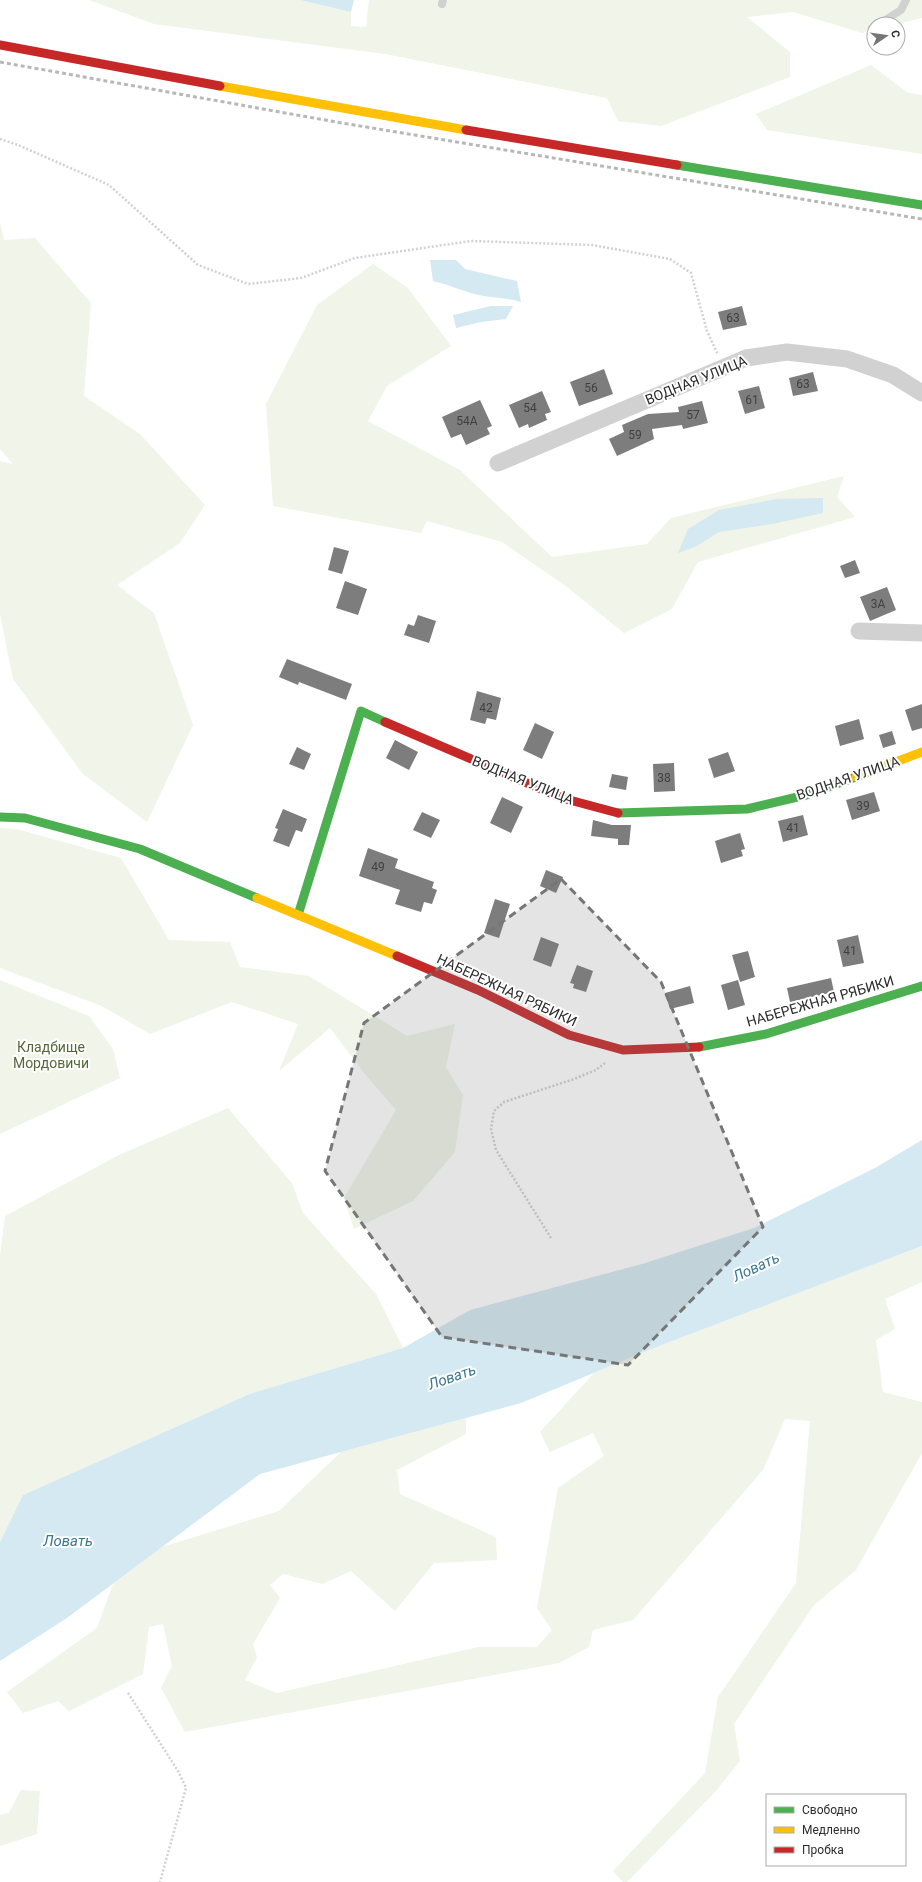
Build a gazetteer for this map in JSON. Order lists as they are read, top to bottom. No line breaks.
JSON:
{"streets":{"street":["ВОДНАЯ УЛИЦА","НАБЕРЕЖНАЯ РЯБИКИ"]},"crossings":[["ВОДНАЯ УЛИЦА","НАБЕРЕЖНАЯ РЯБИКИ"]],"water":["Ловать"],"parks":["Кладбище Мордовичи"],"house_numbers":["63","63","56","61","54","57","54А","59","3А","42","38","39","41","49","41"],"legend":["Свободно","Медленно","Пробка"],"north":"right"}
